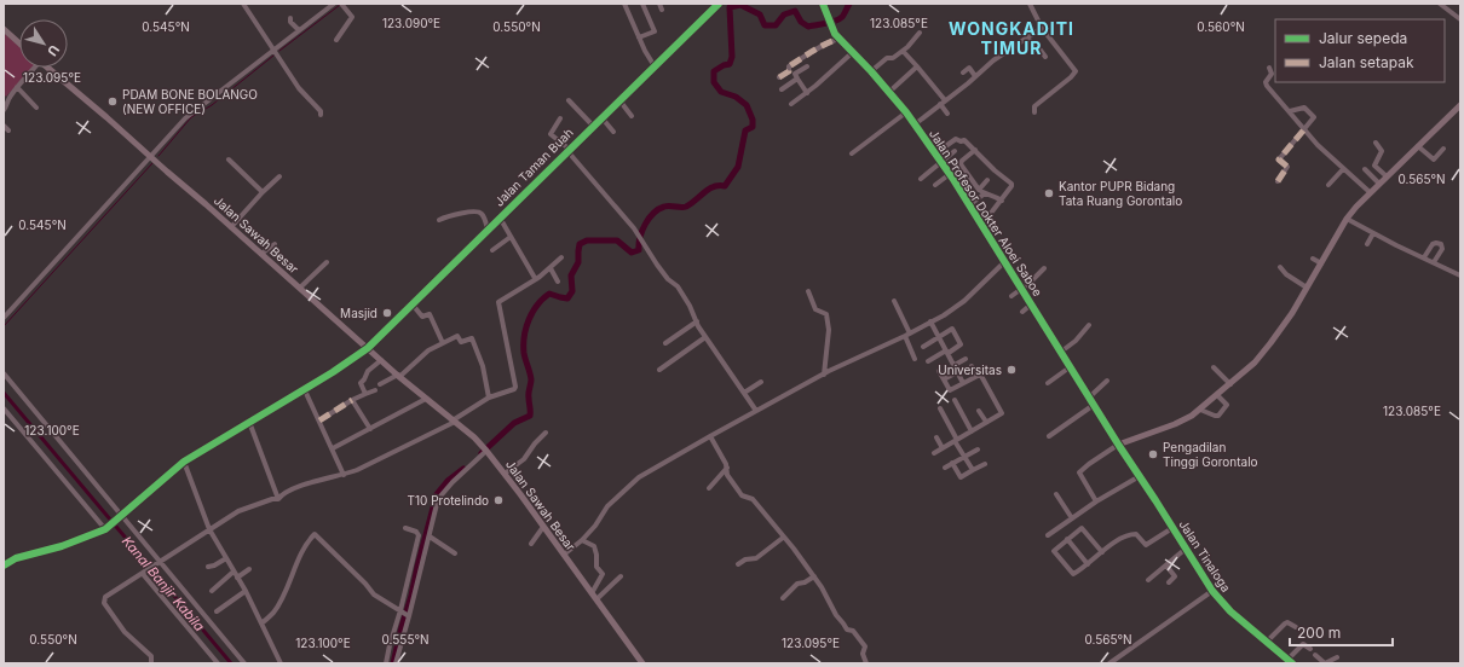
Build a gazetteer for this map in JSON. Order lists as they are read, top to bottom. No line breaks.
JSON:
{"streets":{"main road":["Jalan Sawah Besar"],"street":["Jalan Taman Buah","Jalan Profesor Dokter Aloei Saboe","Jalan Tinaloga"]},"crossings":[["Jalan Taman Buah","Jalan Sawah Besar"],["Jalan Profesor Dokter Aloei Saboe","Jalan Tinaloga"]],"districts":["WONGKADITI TIMUR"],"water":["Kanal Banjir Kabila"],"places":["PDAM BONE BOLANGO (NEW OFFICE)","Kantor PUPR Bidang Tata Ruang Gorontalo","Masjid","Universitas","Pengadilan Tinggi Gorontalo","T10 Protelindo"],"legend":["Jalur sepeda","Jalan setapak"],"scale_bar":"200 m","north":"bottom right","coordinates":["123.090°E","123.085°E","0.550°N","0.560°N","0.545°N","123.095°E","0.565°N","123.100°E","0.555°N"]}
